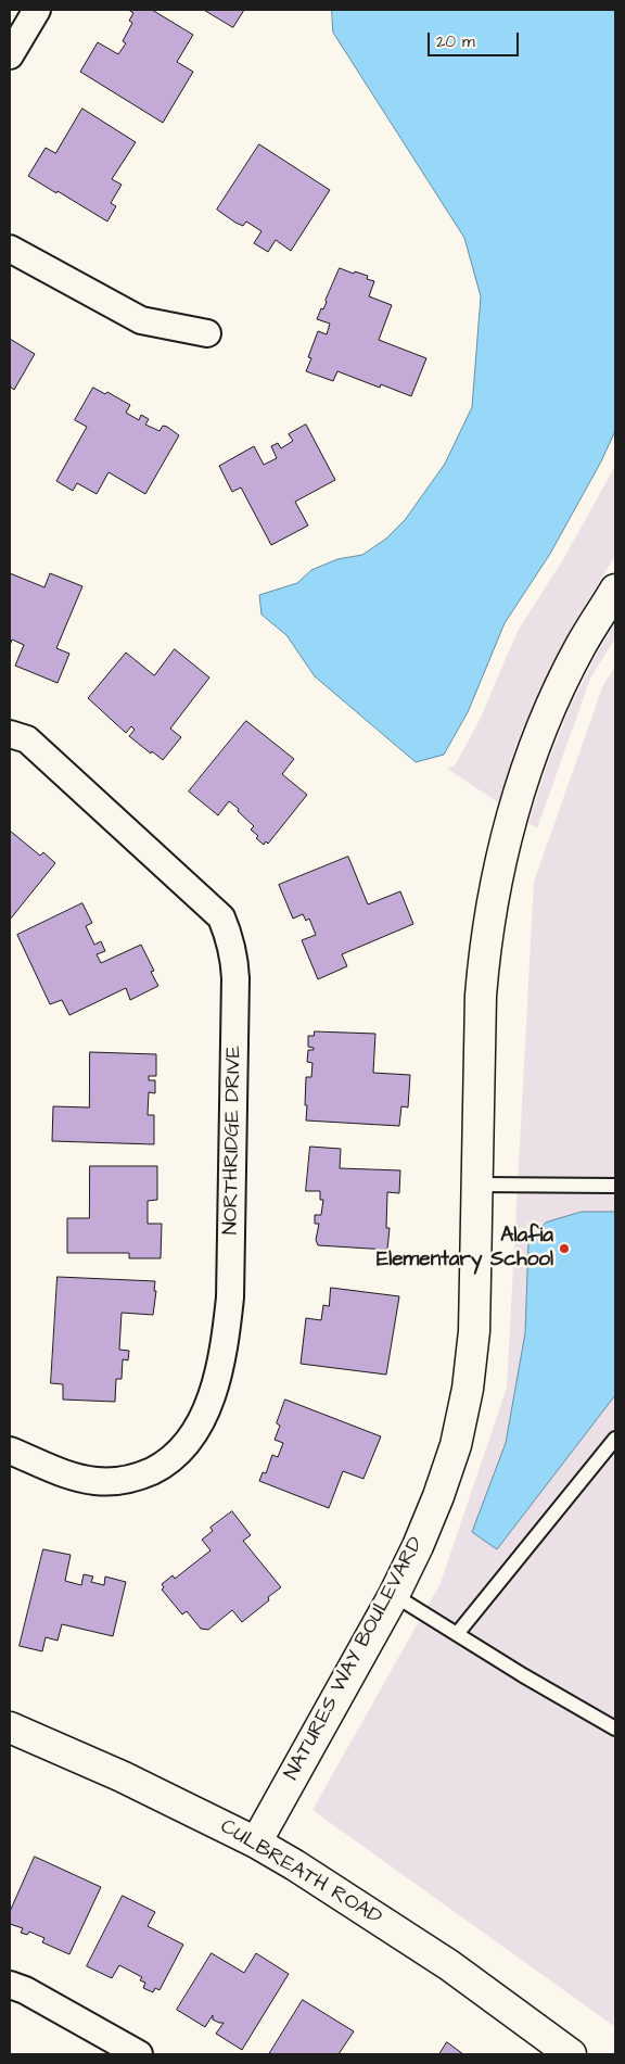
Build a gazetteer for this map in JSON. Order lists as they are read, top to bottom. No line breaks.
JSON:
{"streets":{"street":["NORTHRIDGE DRIVE","NATURES WAY BOULEVARD","CULBREATH ROAD"]},"crossings":[["NATURES WAY BOULEVARD","CULBREATH ROAD"]],"places":["Alafia Elementary School"],"scale_bar":"20 m"}
